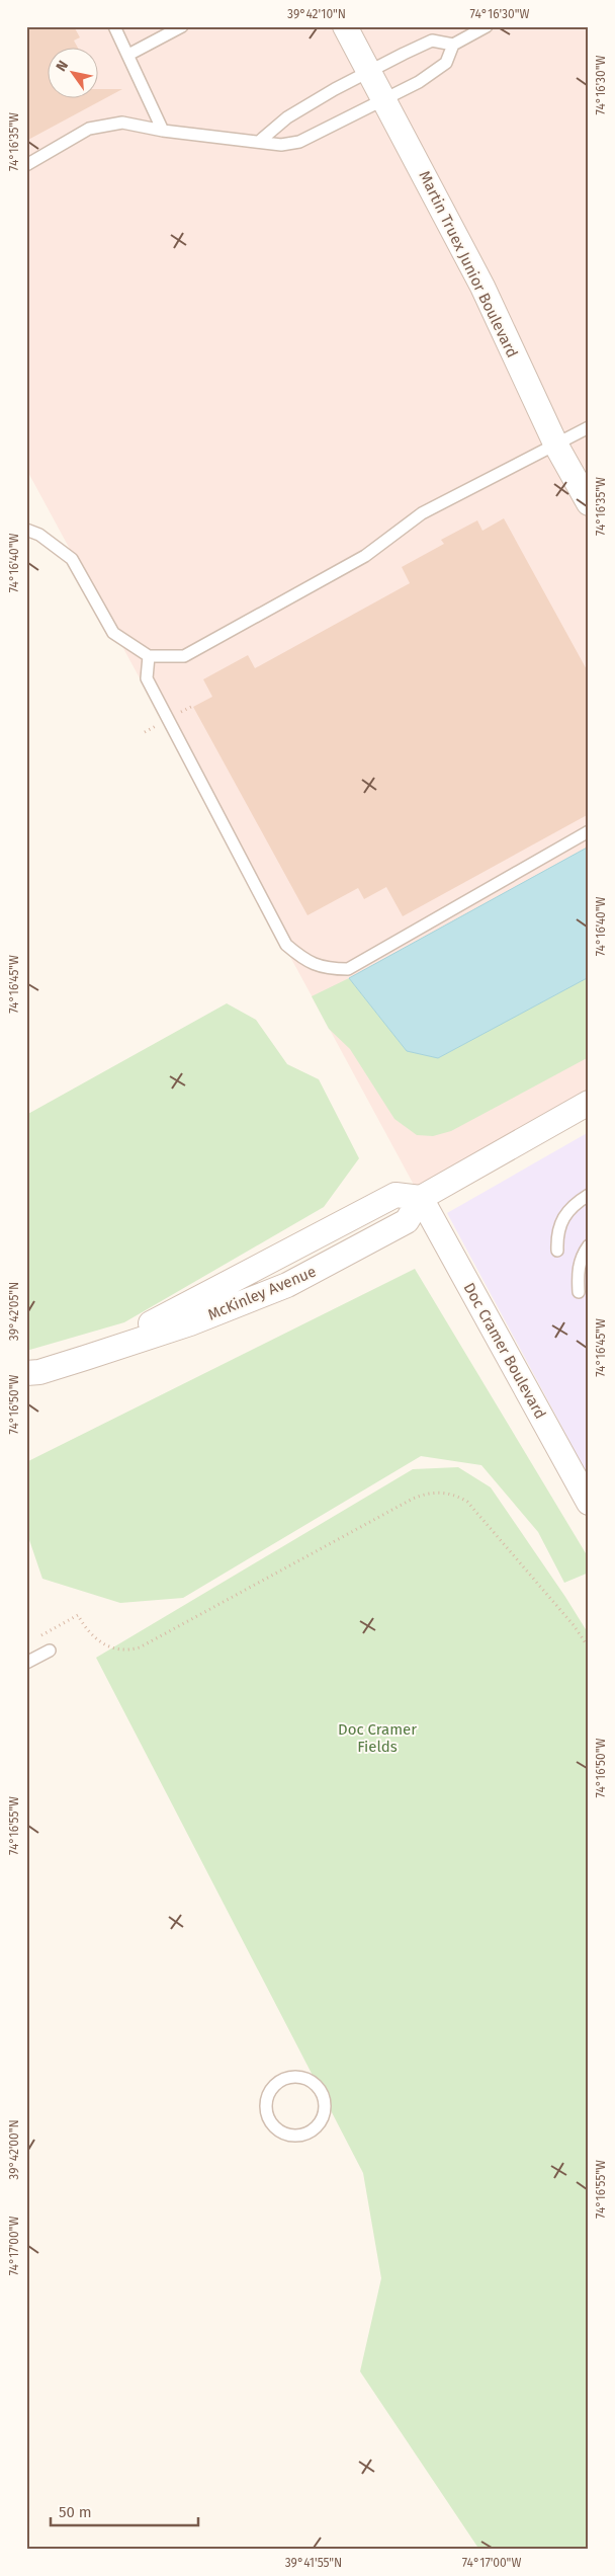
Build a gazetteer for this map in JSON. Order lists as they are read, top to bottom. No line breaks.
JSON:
{"streets":{"street":["Martin Truex Junior Boulevard","McKinley Avenue","Doc Cramer Boulevard"]},"crossings":[["McKinley Avenue","Doc Cramer Boulevard"]],"parks":["Doc Cramer Fields"],"scale_bar":"50 m","north":"top left","coordinates":["39°42'10\"N","74°16'30\"W","74°16'35\"W","74°16'40\"W","74°16'45\"W","39°42'05\"N","74°16'50\"W","74°16'55\"W","39°42'00\"N","74°17'00\"W","39°41'55\"N"]}
